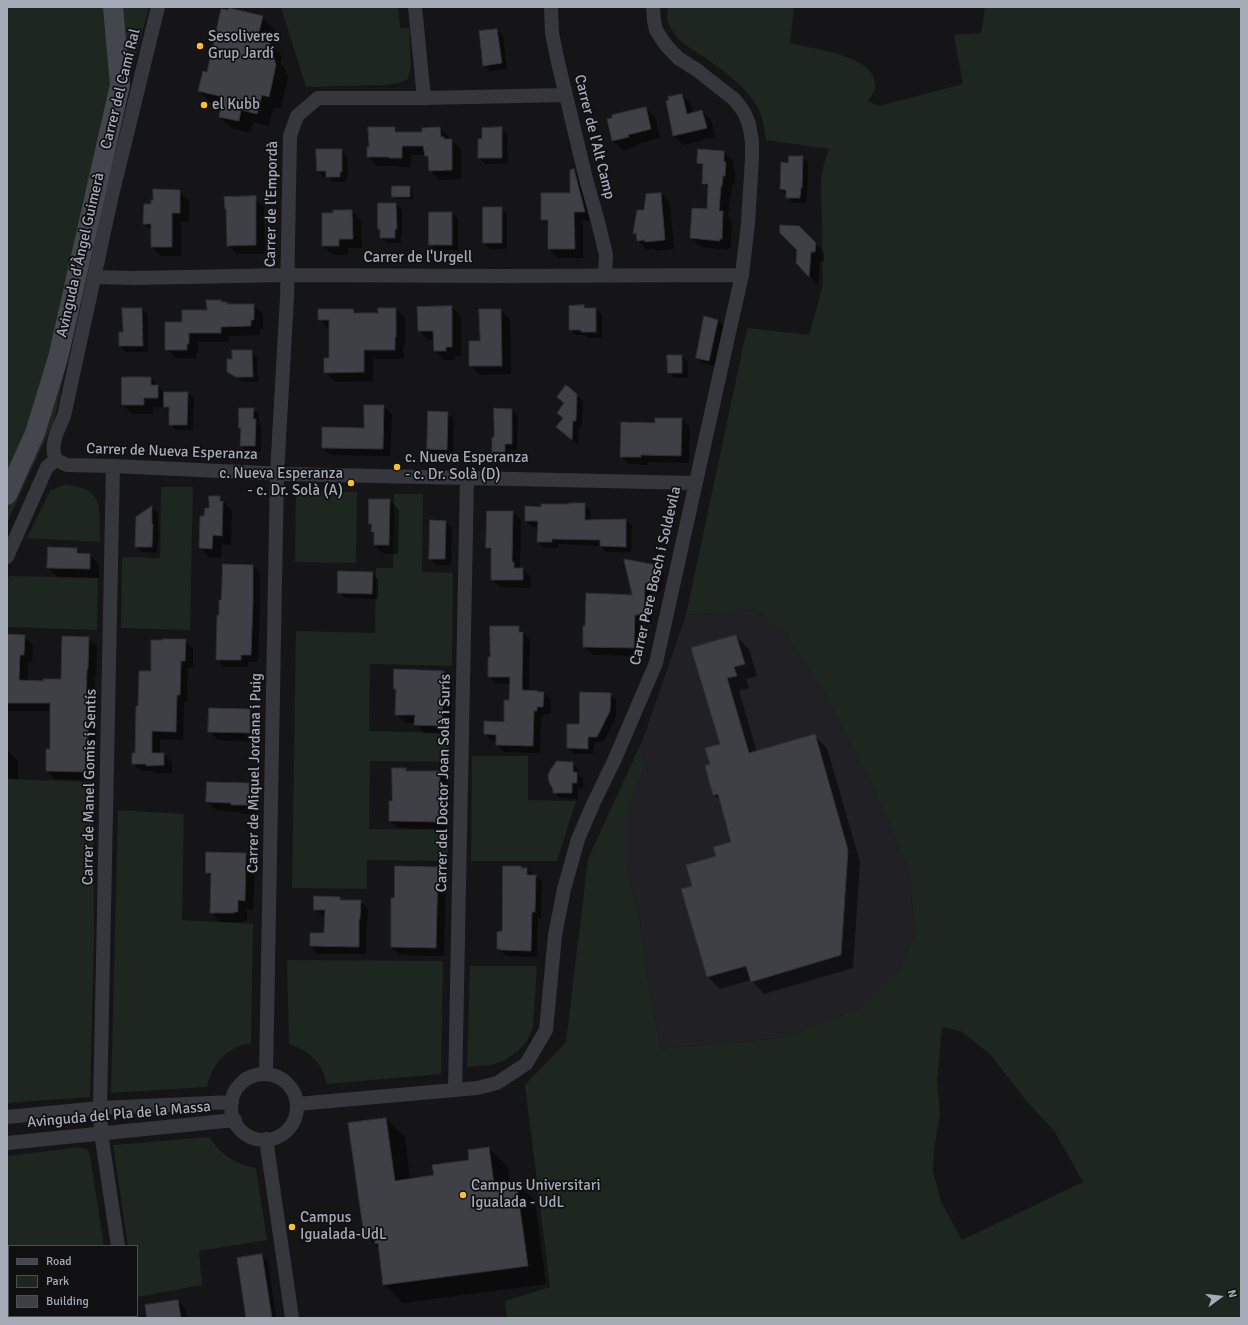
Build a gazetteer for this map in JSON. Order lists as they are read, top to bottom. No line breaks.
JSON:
{"streets":{"street":["Carrer del Camí Ral","Carrer de l'Alt Camp","Carrer de l'Empordà","Avinguda d'Àngel Guimerà","Carrer de l'Urgell","Carrer de Nueva Esperanza","Carrer Pere Bosch i Soldevila","Carrer de Miquel Jordana i Puig","Carrer del Doctor Joan Solà i Surís","Carrer de Manel Gomis i Sentís","Avinguda del Pla de la Massa"]},"crossings":[["Carrer del Camí Ral","Carrer de l'Urgell"],["Carrer del Camí Ral","Carrer de Nueva Esperanza"],["Carrer de l'Alt Camp","Carrer de l'Empordà"],["Carrer de l'Alt Camp","Carrer de l'Urgell"],["Carrer de l'Empordà","Carrer de l'Urgell"],["Carrer de l'Empordà","Carrer de Nueva Esperanza"],["Carrer de l'Empordà","Carrer de Miquel Jordana i Puig"],["Carrer de l'Urgell","Carrer Pere Bosch i Soldevila"],["Carrer de Nueva Esperanza","Carrer Pere Bosch i Soldevila"],["Carrer de Nueva Esperanza","Carrer de Miquel Jordana i Puig"],["Carrer de Nueva Esperanza","Carrer del Doctor Joan Solà i Surís"],["Carrer de Nueva Esperanza","Carrer de Manel Gomis i Sentís"],["Carrer Pere Bosch i Soldevila","Carrer del Doctor Joan Solà i Surís"],["Carrer de Miquel Jordana i Puig","Avinguda del Pla de la Massa"],["Carrer de Manel Gomis i Sentís","Avinguda del Pla de la Massa"]],"places":["Sesoliveres Grup Jardí","el Kubb","c. Nueva Esperanza - c. Dr. Solà (D)","c. Nueva Esperanza - c. Dr. Solà (A)","Campus Universitari Igualada - UdL","Campus Igualada-UdL"],"legend":["Road","Park","Building"],"north":"right"}
